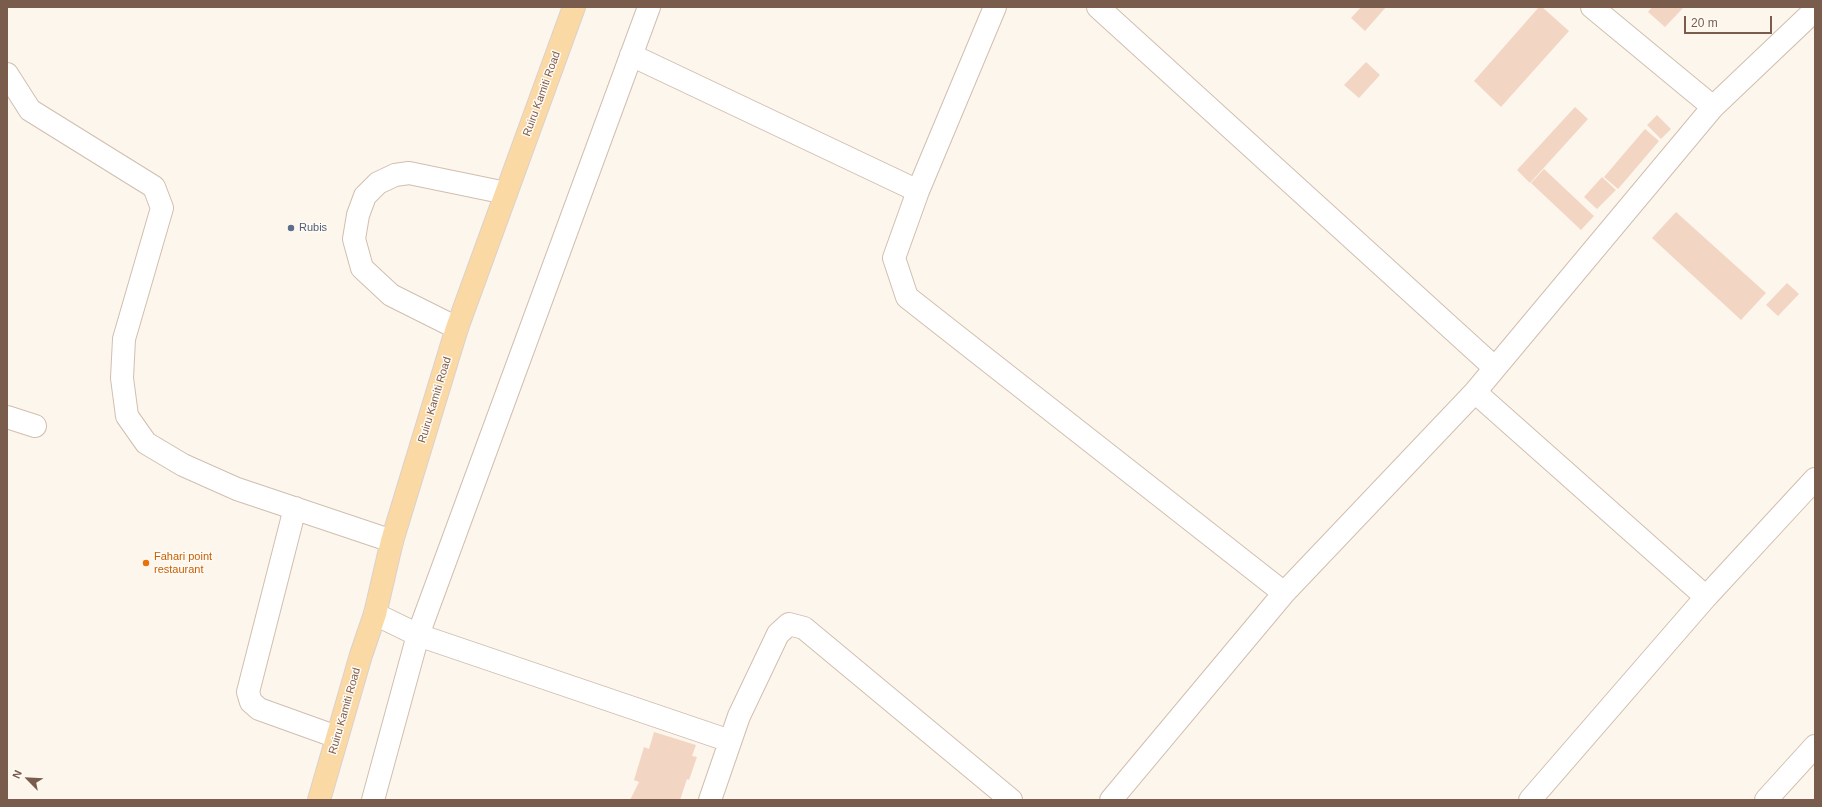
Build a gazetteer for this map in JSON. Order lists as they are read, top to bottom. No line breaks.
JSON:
{"streets":{"main road":["Ruiru Kamiti Road"]},"places":["Rubis","Fahari point restaurant"],"scale_bar":"20 m","north":"top left"}
